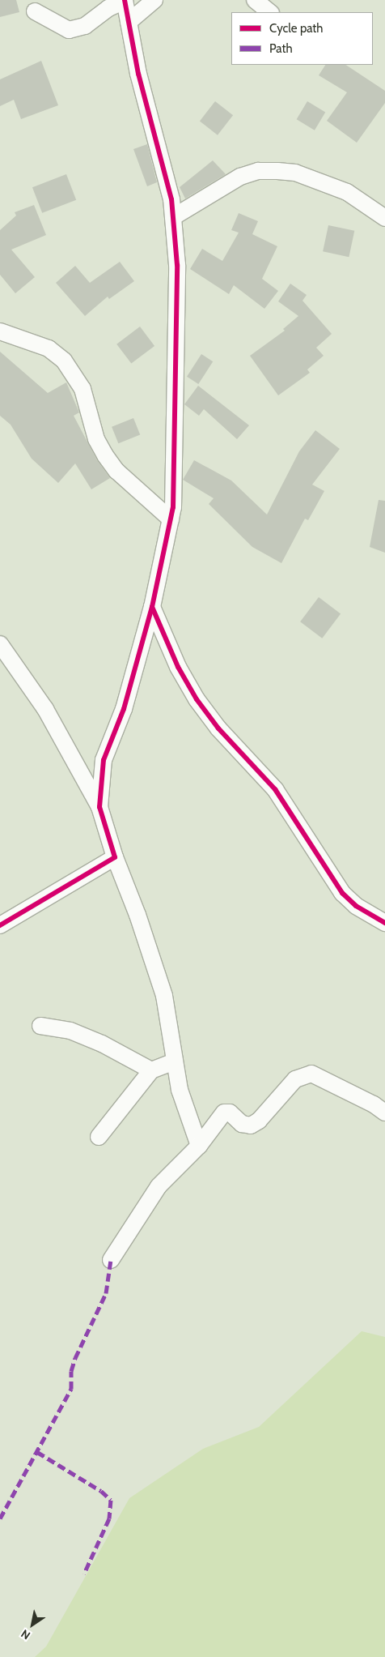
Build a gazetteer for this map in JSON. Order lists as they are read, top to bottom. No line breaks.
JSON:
{"legend":["Cycle path","Path"],"north":"bottom left"}
